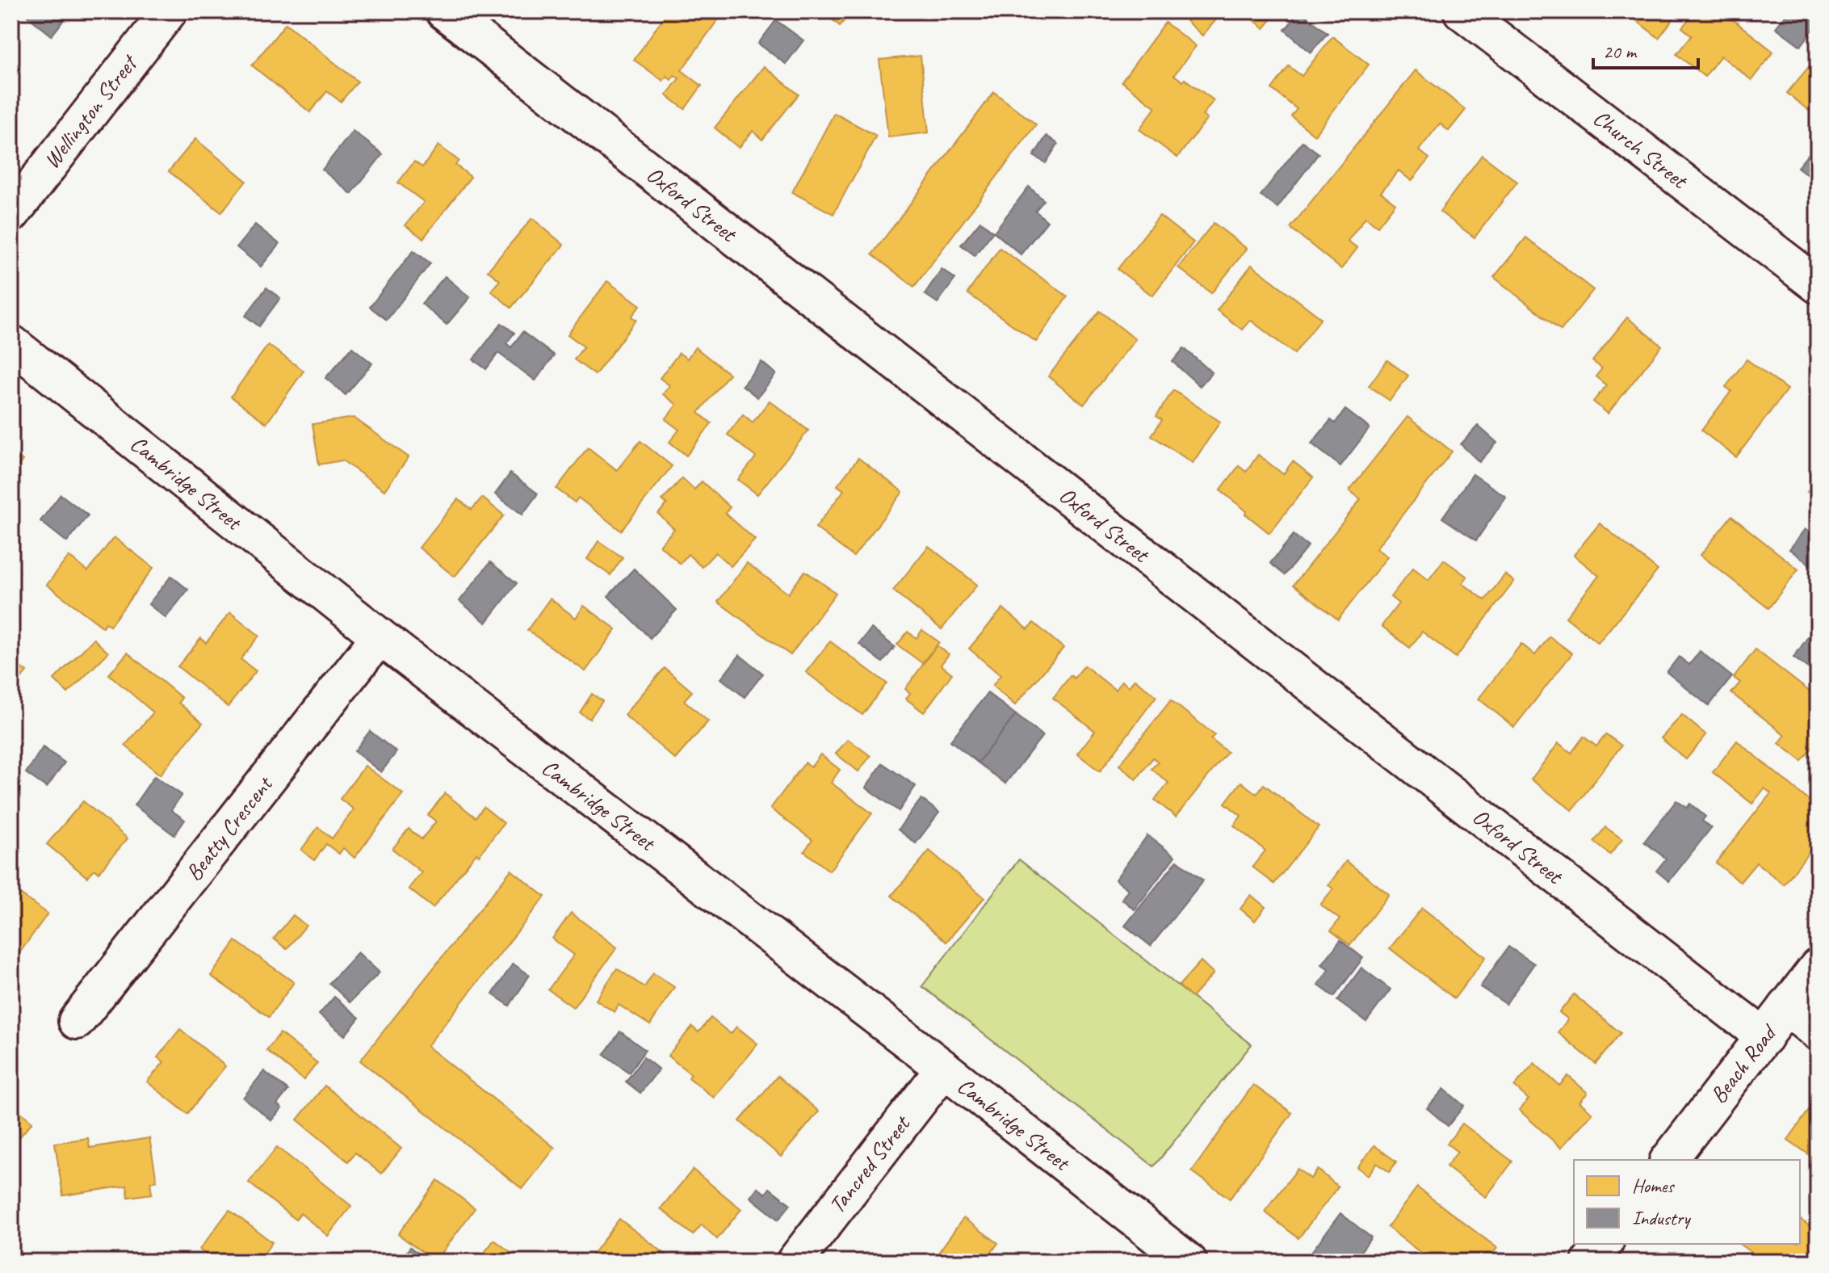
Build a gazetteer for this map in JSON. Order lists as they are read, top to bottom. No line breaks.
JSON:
{"streets":{"street":["Wellington Street","Church Street","Oxford Street","Cambridge Street","Beatty Crescent","Beach Road","Tancred Street"]},"crossings":[["Oxford Street","Beach Road"],["Cambridge Street","Beatty Crescent"],["Cambridge Street","Tancred Street"]],"legend":["Homes","Industry"],"scale_bar":"20 m"}
